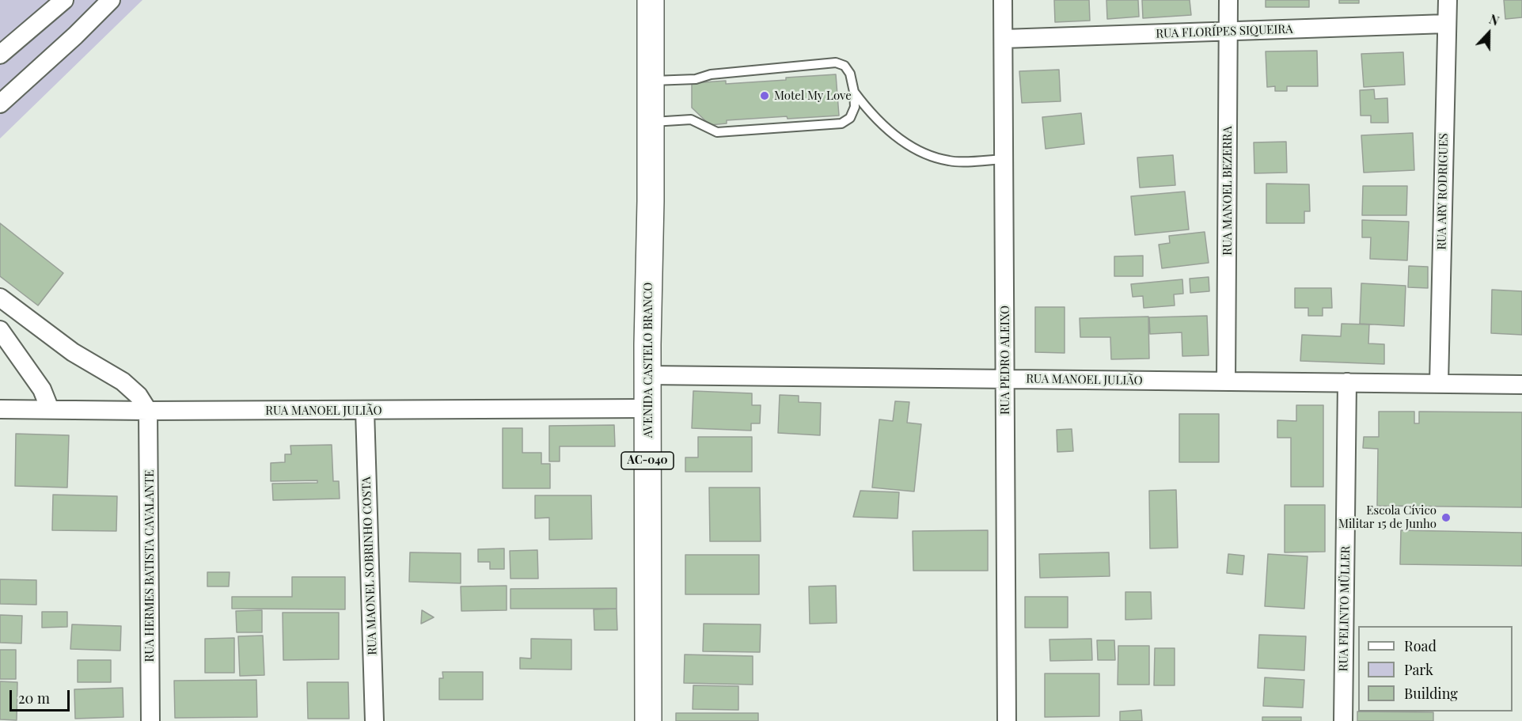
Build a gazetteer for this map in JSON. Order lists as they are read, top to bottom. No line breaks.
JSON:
{"streets":{"highway":["AVENIDA CASTELO BRANCO","AC-040"],"street":["RUA FLORÍPES SIQUEIRA","RUA MANOEL BEZERRA","RUA ARY RODRIGUES","RUA PEDRO ALEIXO","RUA MANOEL JULIÃO","RUA HERMES BATISTA CAVALANTE","RUA MAONEL SOBRINHO COSTA","RUA FELINTO MÜLLER"]},"crossings":[["RUA FLORÍPES SIQUEIRA","RUA MANOEL BEZERRA"],["RUA FLORÍPES SIQUEIRA","RUA ARY RODRIGUES"],["RUA FLORÍPES SIQUEIRA","RUA PEDRO ALEIXO"],["RUA MANOEL BEZERRA","RUA MANOEL JULIÃO"],["RUA ARY RODRIGUES","RUA MANOEL JULIÃO"],["AVENIDA CASTELO BRANCO","RUA MANOEL JULIÃO"],["RUA PEDRO ALEIXO","RUA MANOEL JULIÃO"],["RUA MANOEL JULIÃO","RUA HERMES BATISTA CAVALANTE"],["RUA MANOEL JULIÃO","RUA MAONEL SOBRINHO COSTA"],["RUA MANOEL JULIÃO","RUA FELINTO MÜLLER"]],"places":["Motel My Love","Escola Cívico Militar 15 de Junho"],"legend":["Road","Park","Building"],"scale_bar":"20 m","north":"top"}
